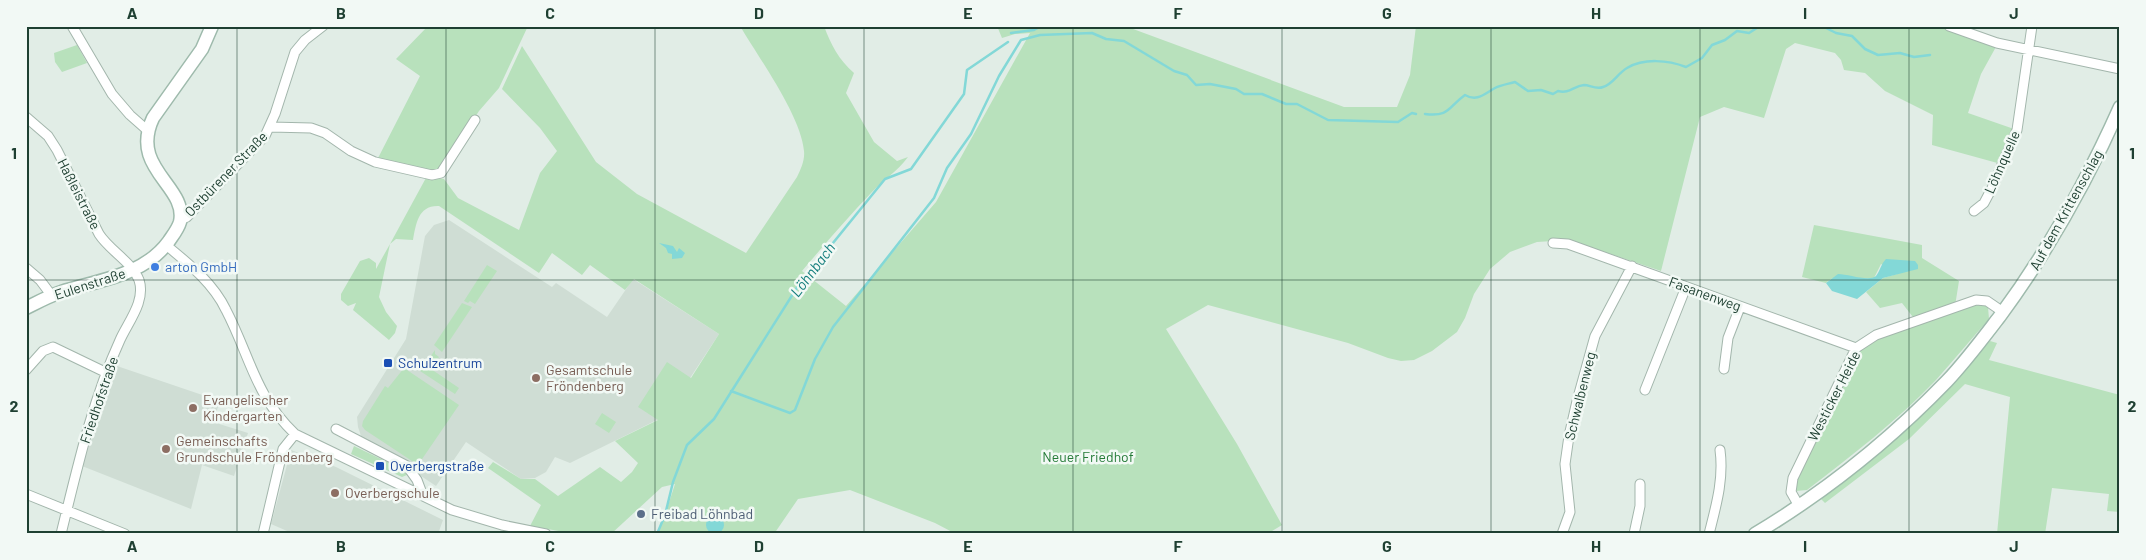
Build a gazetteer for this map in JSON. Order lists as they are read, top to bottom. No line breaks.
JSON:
{"streets":{"street":["Löhnquelle","Ostbürener Straße","Haßleistraße","Auf dem Krittenschlag","Eulenstraße","Fasanenweg","Schwalbenweg","Westicker Heide","Friedhofstraße"]},"crossings":[["Ostbürener Straße","Eulenstraße"],["Haßleistraße","Eulenstraße"],["Haßleistraße","Friedhofstraße"],["Auf dem Krittenschlag","Westicker Heide"],["Eulenstraße","Friedhofstraße"],["Fasanenweg","Schwalbenweg"],["Fasanenweg","Westicker Heide"]],"water":["Löhnbach"],"parks":["Neuer Friedhof"],"places":{"other":["arton GmbH","Gesamtschule Fröndenberg","Evangelischer Kindergarten","Gemeinschafts Grundschule Fröndenberg","Overbergschule","Freibad Löhnbad"],"transit":["Schulzentrum","Overbergstraße"]},"grid":{"columns":["A","B","C","D","E","F","G","H","I","J"],"rows":["1","2"]}}
